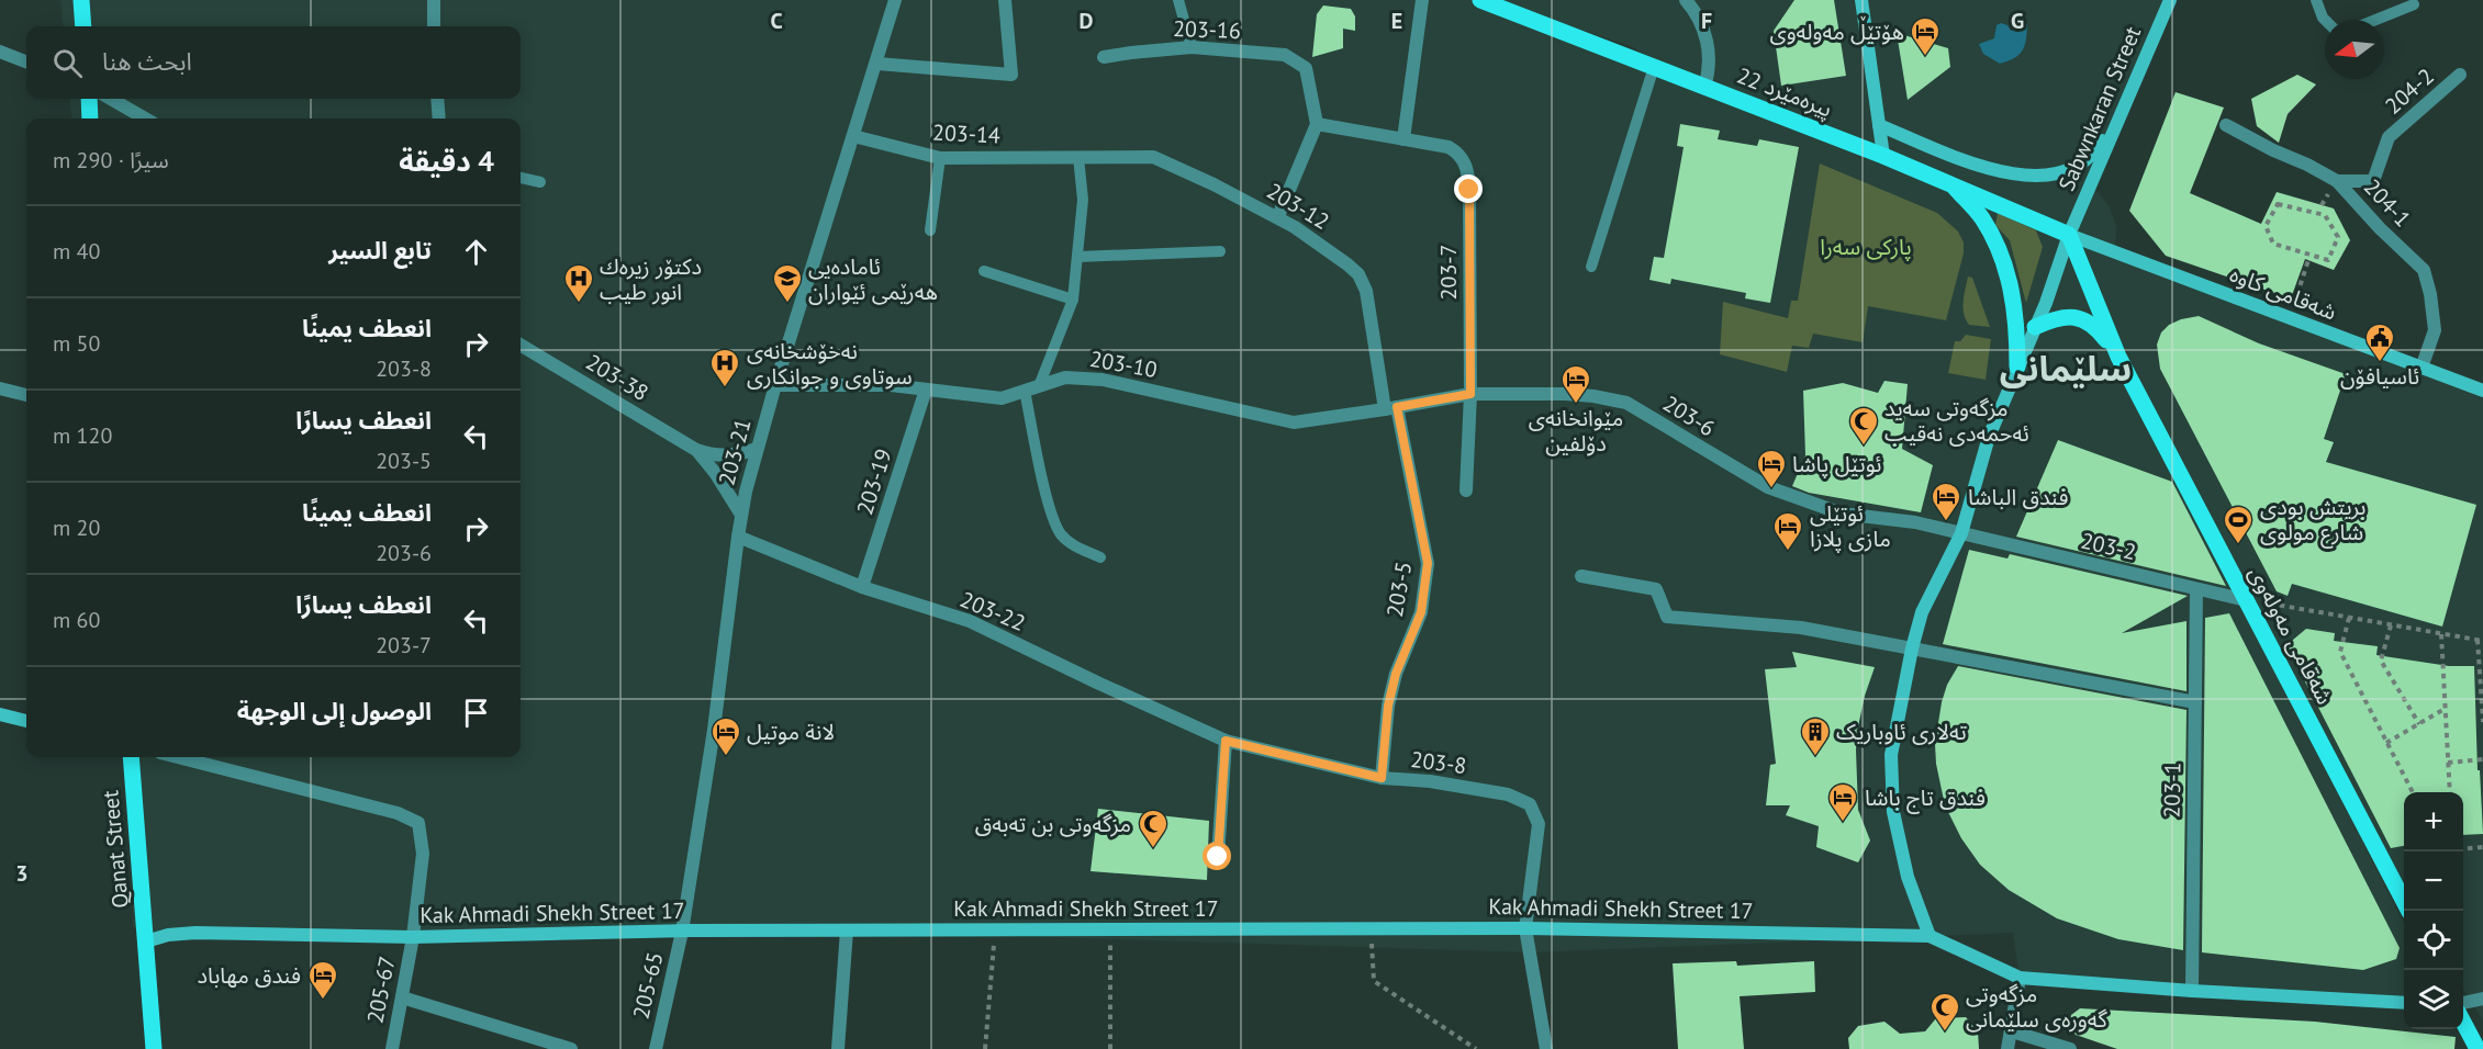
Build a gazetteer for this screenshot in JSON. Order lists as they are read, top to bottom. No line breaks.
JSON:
{"streets":{"main road":["22 پیرەمێرد","Sabwnkaran Street","شەقامی کاوە","شەقامی مەولەوی","Qanat Street","Kak Ahmadi Shekh Street 17"],"street":["203-16","204-2","203-14","204-1","203-12","203-7","203-10","203-38","203-6","203-21","203-19","203-2","203-5","203-22","203-8","203-1","205-65","205-67"]},"crossings":[["204-2","204-1"],["22 پیرەمێرد","Sabwnkaran Street"],["22 پیرەمێرد","شەقامی کاوە"],["22 پیرەمێرد","شەقامی مەولەوی"],["Sabwnkaran Street","شەقامی کاوە"],["Sabwnkaran Street","203-6"],["Sabwnkaran Street","203-2"],["Sabwnkaran Street","شەقامی مەولەوی"],["Sabwnkaran Street","Kak Ahmadi Shekh Street 17"],["203-14","203-12"],["203-14","203-21"],["204-1","شەقامی کاوە"],["203-12","203-10"],["203-12","203-6"],["203-12","203-5"],["203-7","203-6"],["شەقامی کاوە","شەقامی مەولەوی"],["203-10","203-6"],["203-10","203-21"],["203-10","203-19"],["203-10","203-5"],["203-38","203-21"],["203-6","203-2"],["203-6","203-5"],["203-21","203-22"],["203-21","Kak Ahmadi Shekh Street 17"],["203-21","205-65"],["203-19","203-22"],["203-2","شەقامی مەولەوی"],["203-2","203-1"],["203-5","203-8"],["203-22","203-8"],["203-8","Kak Ahmadi Shekh Street 17"],["Qanat Street","Kak Ahmadi Shekh Street 17"],["Kak Ahmadi Shekh Street 17","205-65"],["Kak Ahmadi Shekh Street 17","205-67"]],"districts":["سلێمانی"],"parks":["پارکی سەرا"],"places":{"hotel":["هۆتێڵ مەولەوی","مێوانخانەی دۆلفین","ئوتێل پاشا","فندق الباشا","ئوتێلی مازی پلازا","لانة موتيل","فندق تاج باشا","فندق مهاباد"],"hospital":["دکتۆر زیرەك انور طیب","نەخۆشخانەی سوتاوی و جوانکاری"],"school or university":["ئامادەیی ھەرێمی ئێواران"],"public building":["ئاسیافۆن"],"mosque":["مزگەوتی سەید ئەحمەدی نەقیب","مزگەوتی بن تەبەق","مزگەوتی گەورەی سلێمانی"],"sports":["بريتش بودى شارع مولوى"],"building":["تەلاری ئاوباریک"]},"north":"left","page":{"search":"ابحث هنا","heading":["4 دقيقة","سيرًا · 290 m"],"list":[["تابع السير","40 m"],["انعطف يمينًا","203-8","50 m"],["انعطف يسارًا","203-5","120 m"],["انعطف يمينًا","203-6","20 m"],["انعطف يسارًا","203-7","60 m"],"الوصول إلى الوجهة"],"map_buttons":["+","−"]},"grid":{"columns":["C","D","E","F","G"],"rows":["3"]}}
